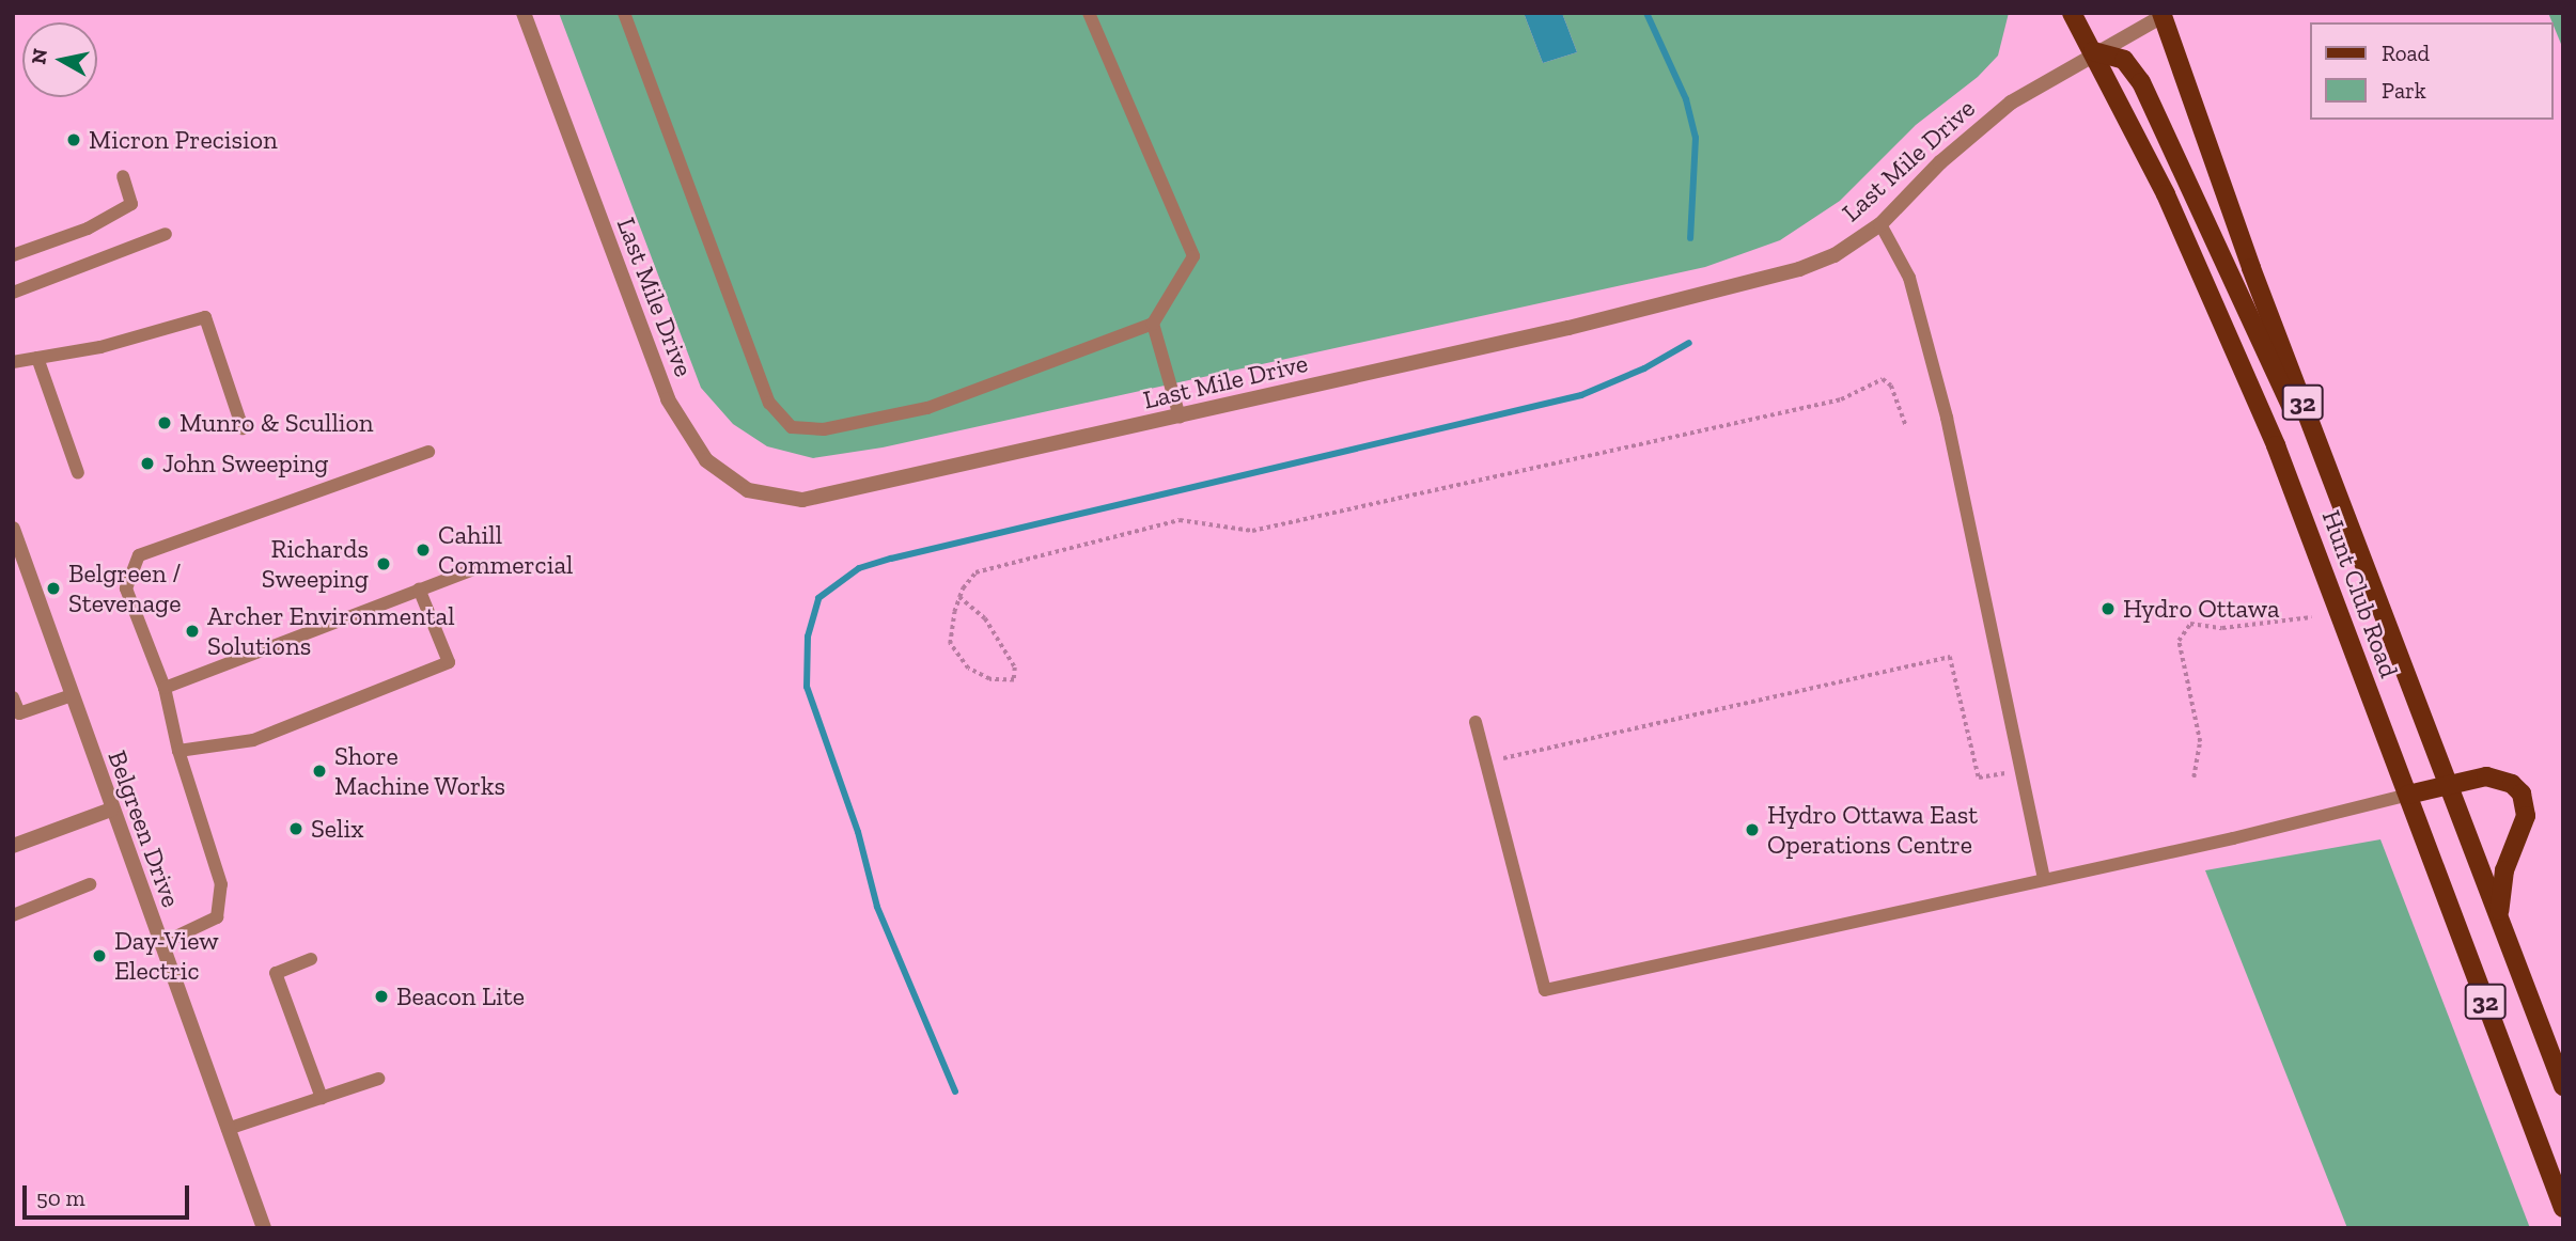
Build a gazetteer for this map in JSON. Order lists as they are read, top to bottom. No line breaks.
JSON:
{"streets":{"main road":["32","Hunt Club Road"],"street":["Last Mile Drive","Belgreen Drive"]},"crossings":[["Last Mile Drive","Hunt Club Road"]],"places":["Micron Precision","Munro & Scullion","John Sweeping","Cahill Commercial","Richards Sweeping","Belgreen / Stevenage","Hydro Ottawa","Archer Environmental Solutions","Shore Machine Works","Selix","Hydro Ottawa East Operations Centre","Day-View Electric","Beacon Lite"],"legend":["Road","Park"],"scale_bar":"50 m","north":"left"}
